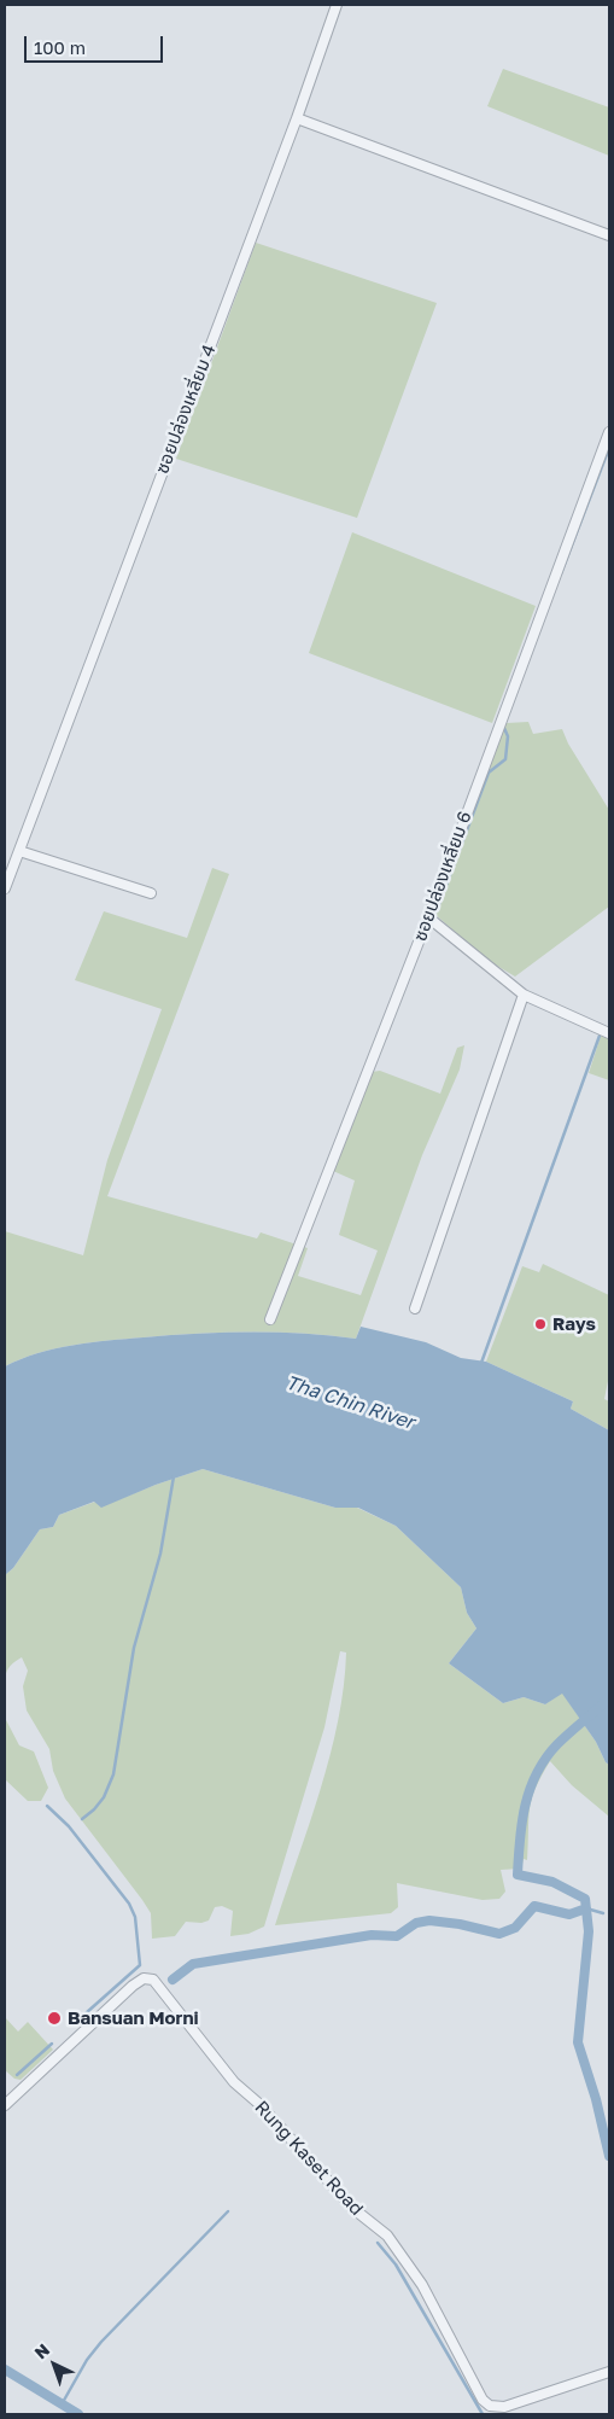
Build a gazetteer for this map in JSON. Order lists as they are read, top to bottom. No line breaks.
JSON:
{"streets":{"street":["ซอยปล่องเหลี่ยม 4","ซอยปล่องเหลี่ยม 6","Rung Kaset Road"]},"water":["Tha Chin River"],"places":["Rays","Bansuan Morni"],"scale_bar":"100 m","north":"top left"}
